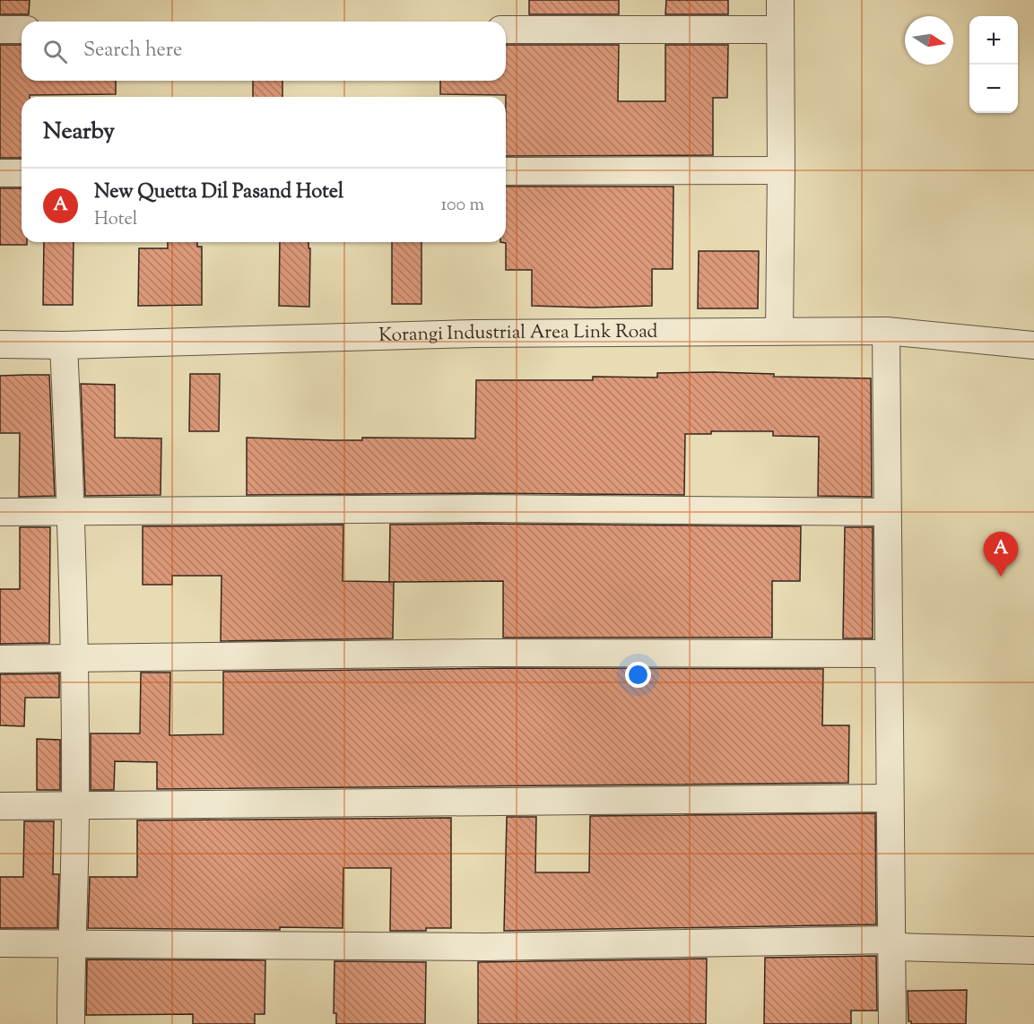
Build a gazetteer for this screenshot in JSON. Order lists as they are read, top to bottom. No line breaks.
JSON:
{"streets":{"street":["Korangi Industrial Area Link Road"]},"north":"right","page":{"map_buttons":["+","−"],"search":"Search here","heading":"Nearby","list":[{"mark":"A","name":"New Quetta Dil Pasand Hotel","note":"Hotel","value":"100 m"}],"pins":"A"}}
